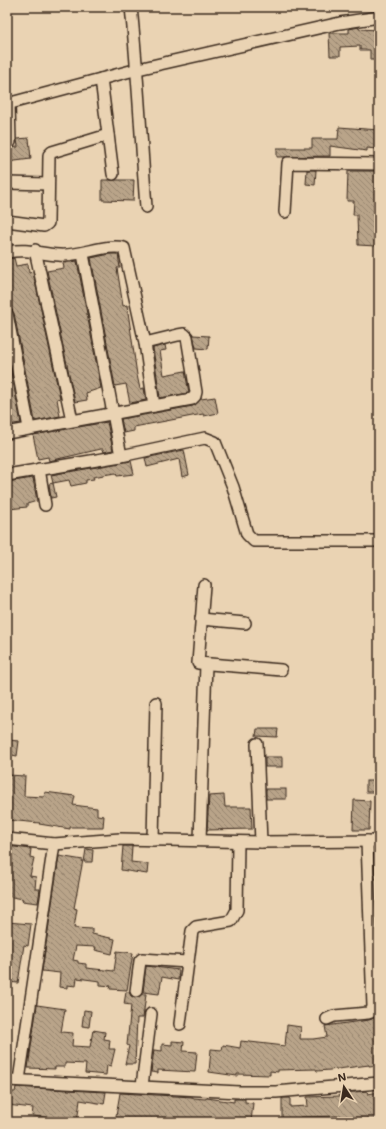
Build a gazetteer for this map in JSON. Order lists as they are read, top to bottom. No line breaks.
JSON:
{"north":"top"}
